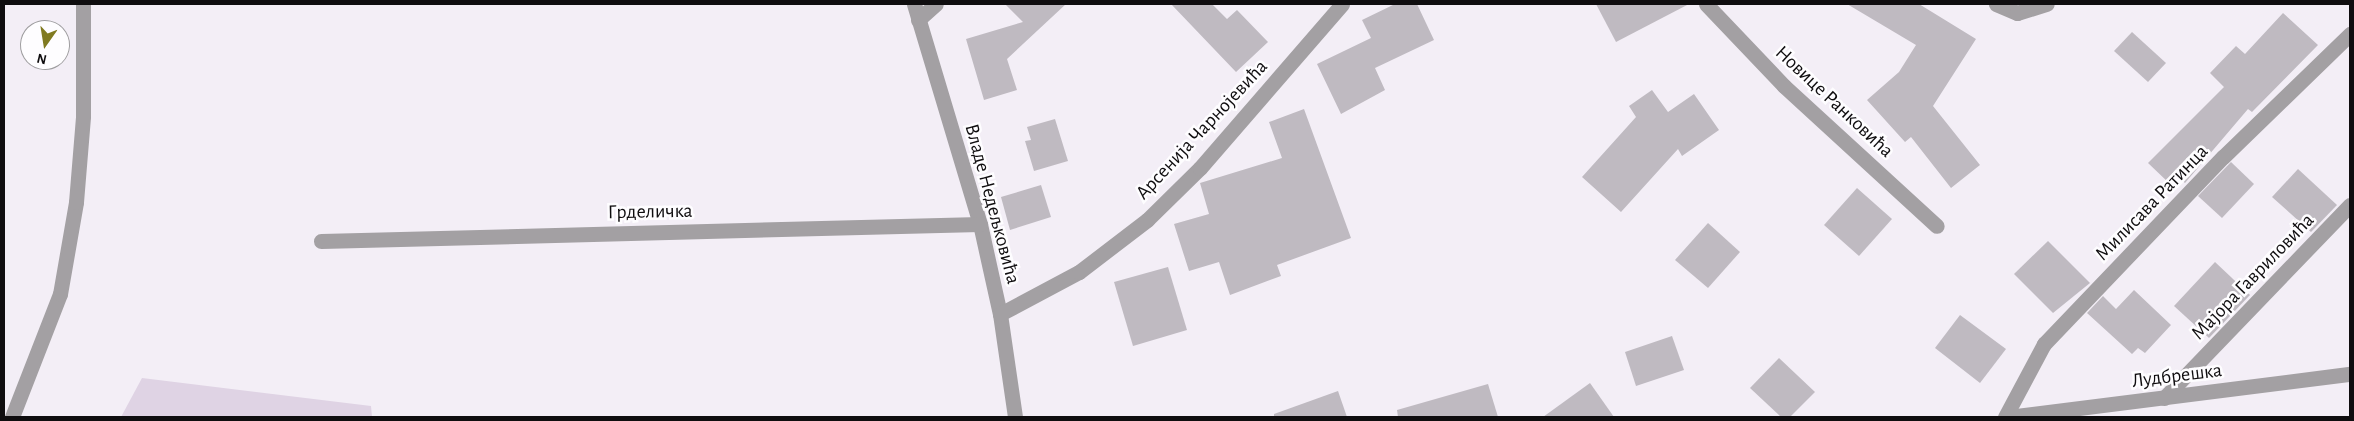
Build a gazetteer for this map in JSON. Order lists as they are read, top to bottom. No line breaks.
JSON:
{"streets":{"street":["Новице Ранковића","Арсенија Чарнојевића","Милисава Ратинца","Владе Недељковића","Грделичка","Мајора Гавриловића","Лудбрешка"]},"crossings":[["Арсенија Чарнојевића","Владе Недељковића"],["Милисава Ратинца","Лудбрешка"],["Владе Недељковића","Грделичка"],["Мајора Гавриловића","Лудбрешка"]],"north":"bottom"}
